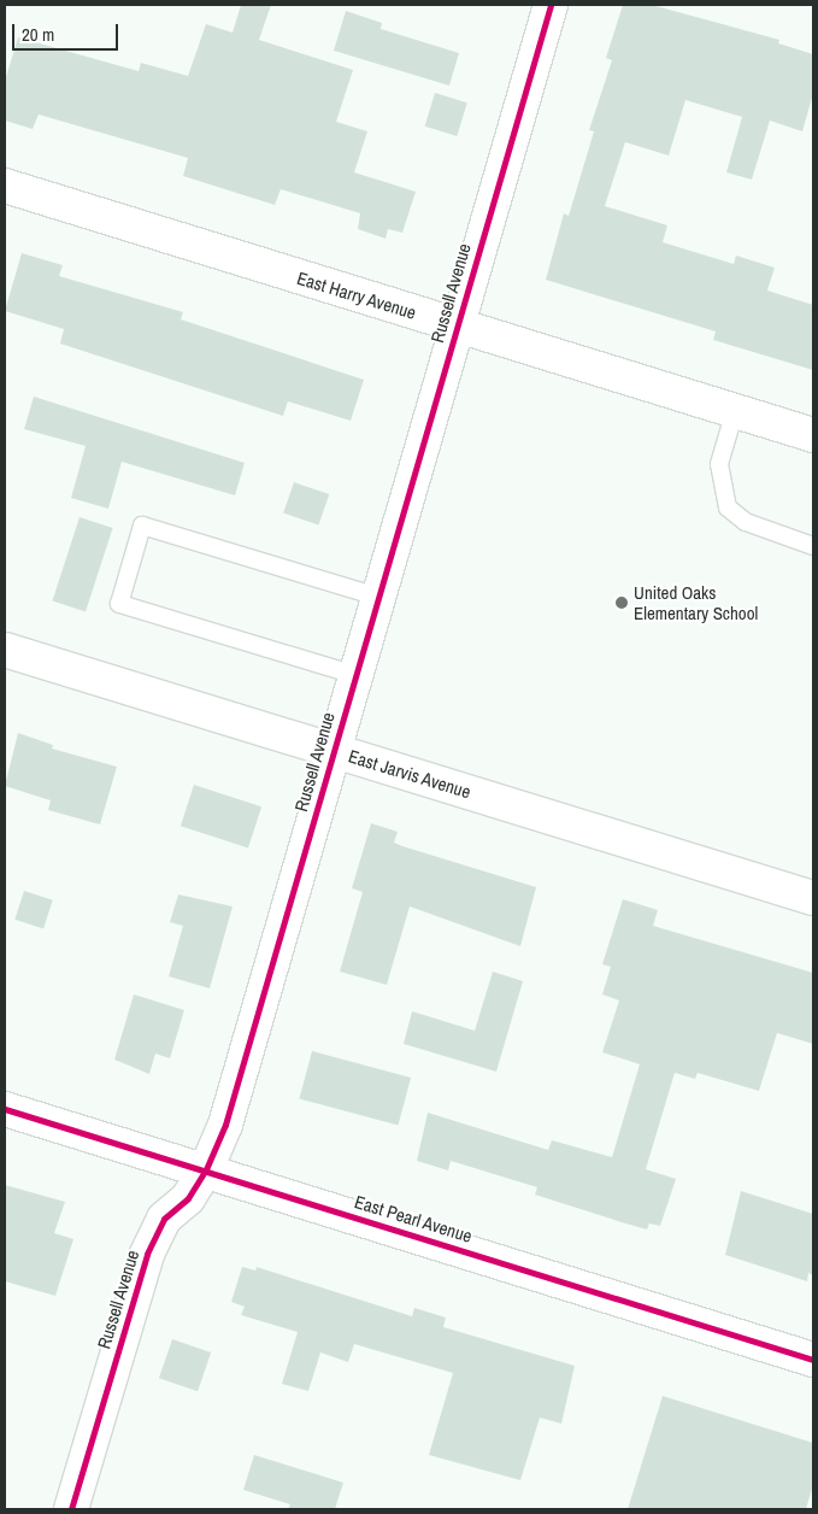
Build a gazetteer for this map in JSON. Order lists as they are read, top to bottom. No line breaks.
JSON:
{"streets":{"street":["Russell Avenue","East Harry Avenue","East Jarvis Avenue","East Pearl Avenue"]},"crossings":[["Russell Avenue","East Harry Avenue"],["Russell Avenue","East Jarvis Avenue"],["Russell Avenue","East Pearl Avenue"]],"places":["United Oaks Elementary School"],"scale_bar":"20 m"}
